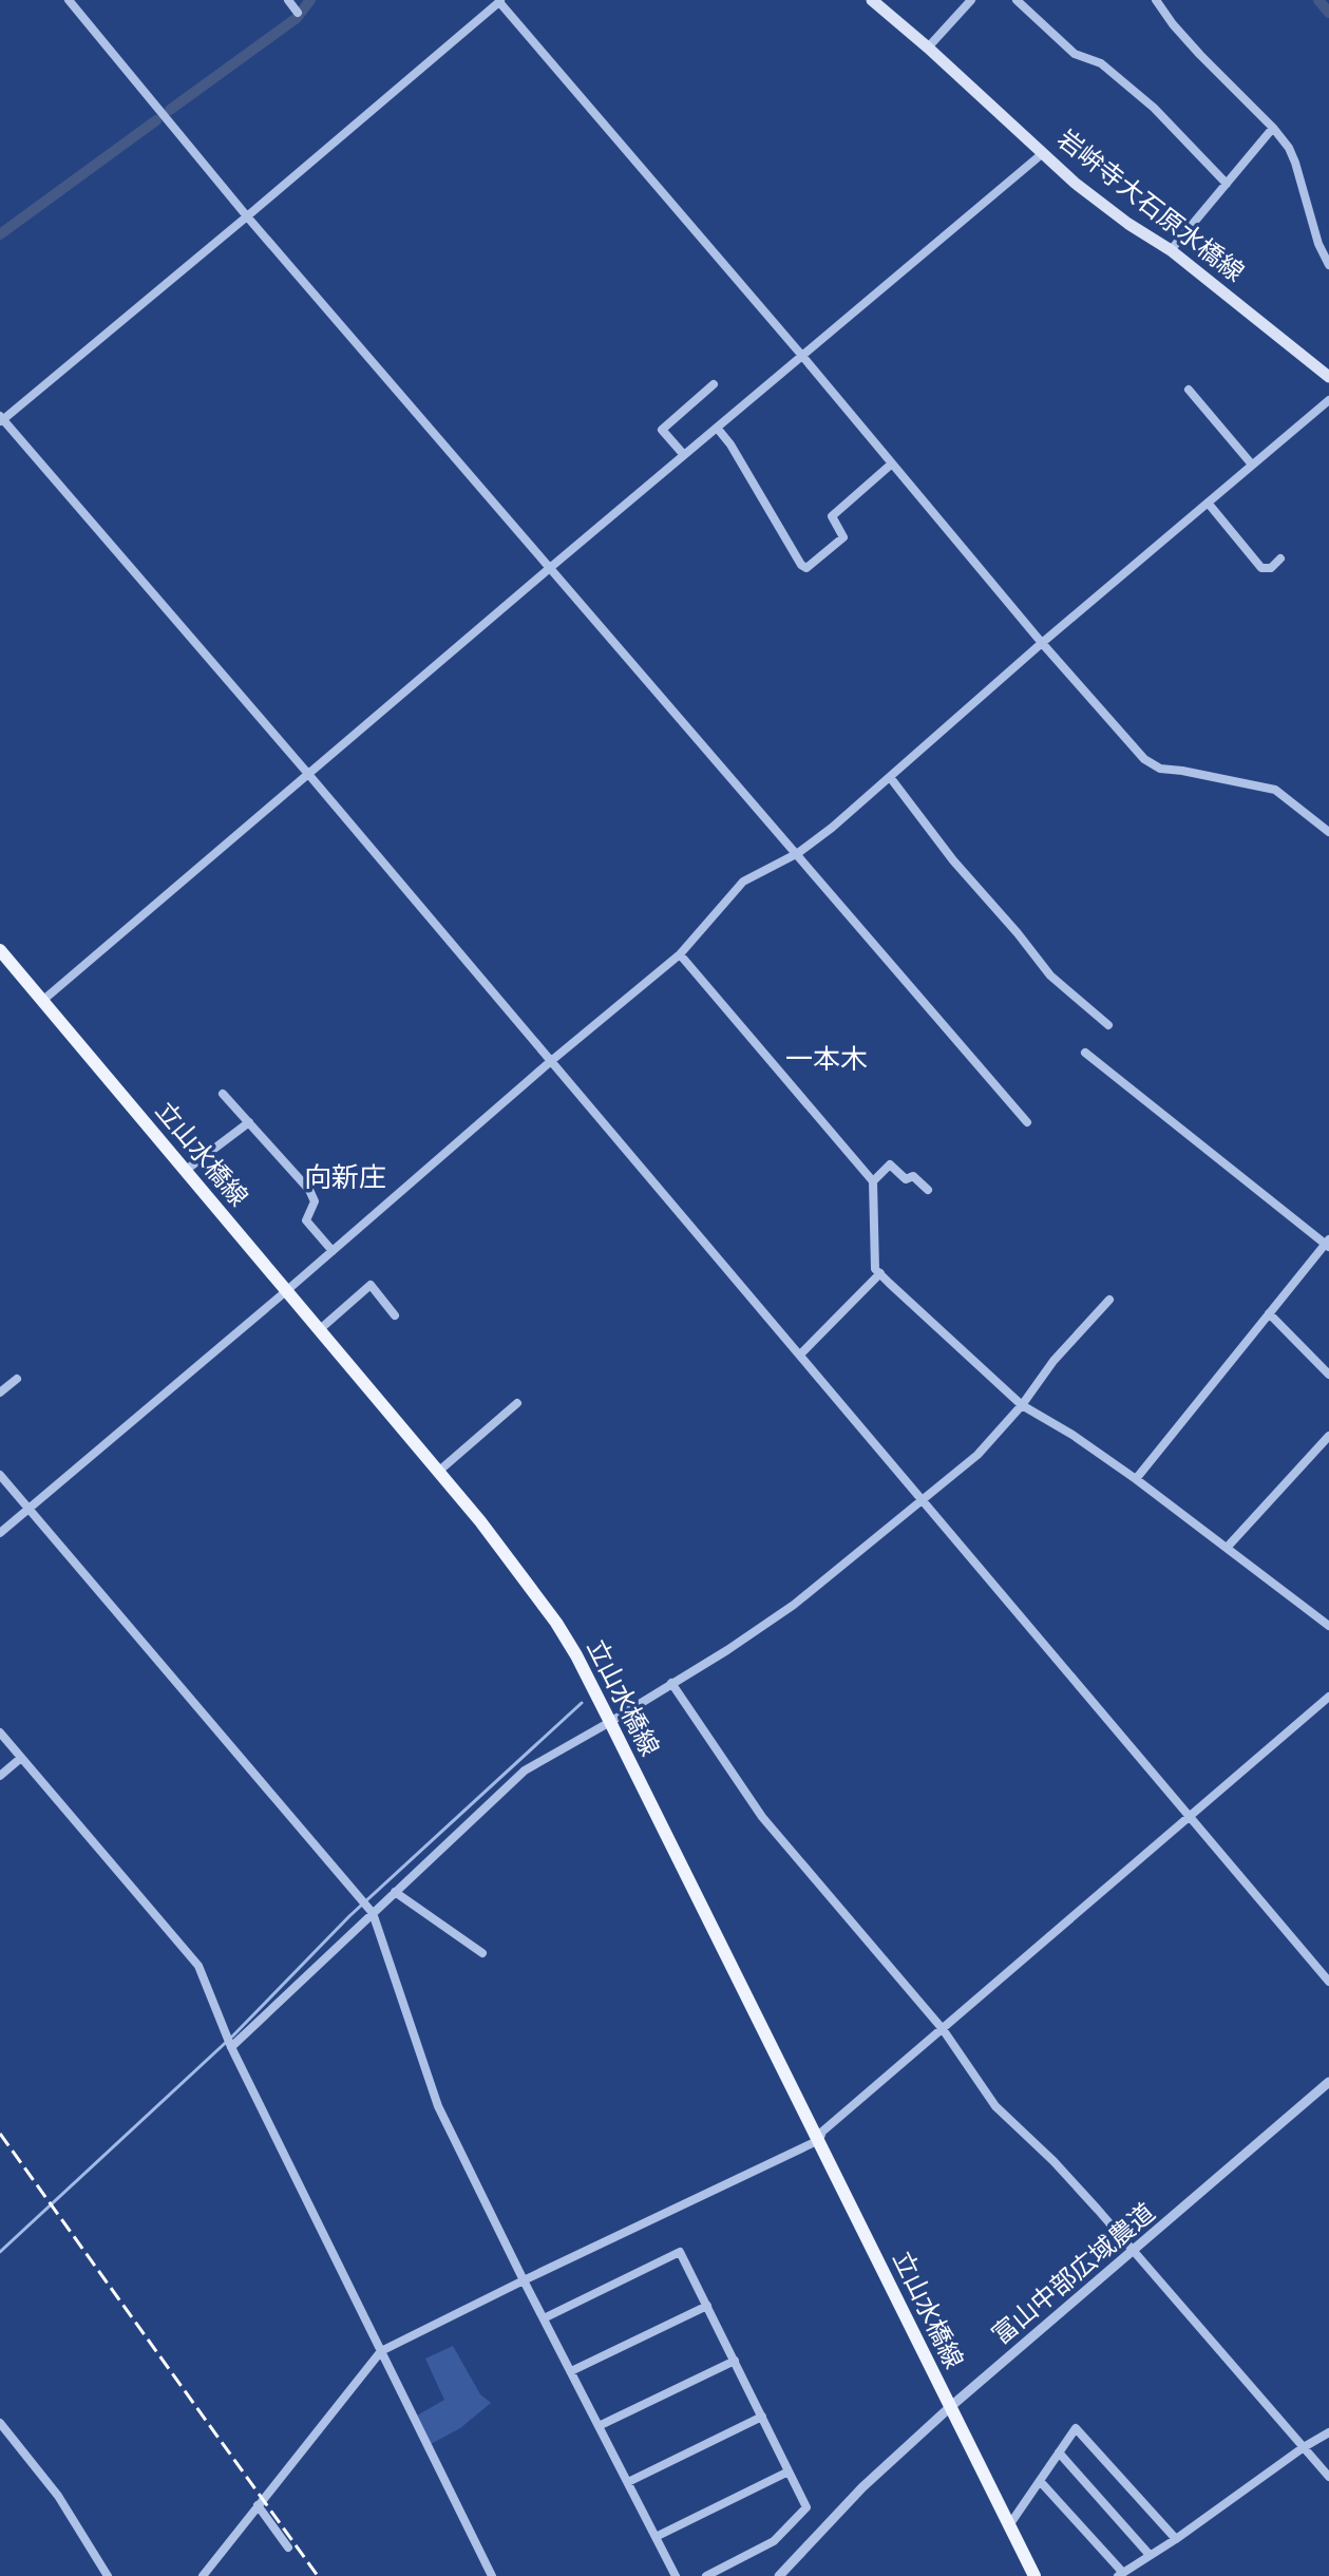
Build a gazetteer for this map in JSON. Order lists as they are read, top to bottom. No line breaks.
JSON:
{"streets":{"main road":["岩峅寺大石原水橋線","立山水橋線"],"street":["富山中部広域農道"]},"crossings":[["立山水橋線","富山中部広域農道"]],"districts":["一本木","向新庄"]}
